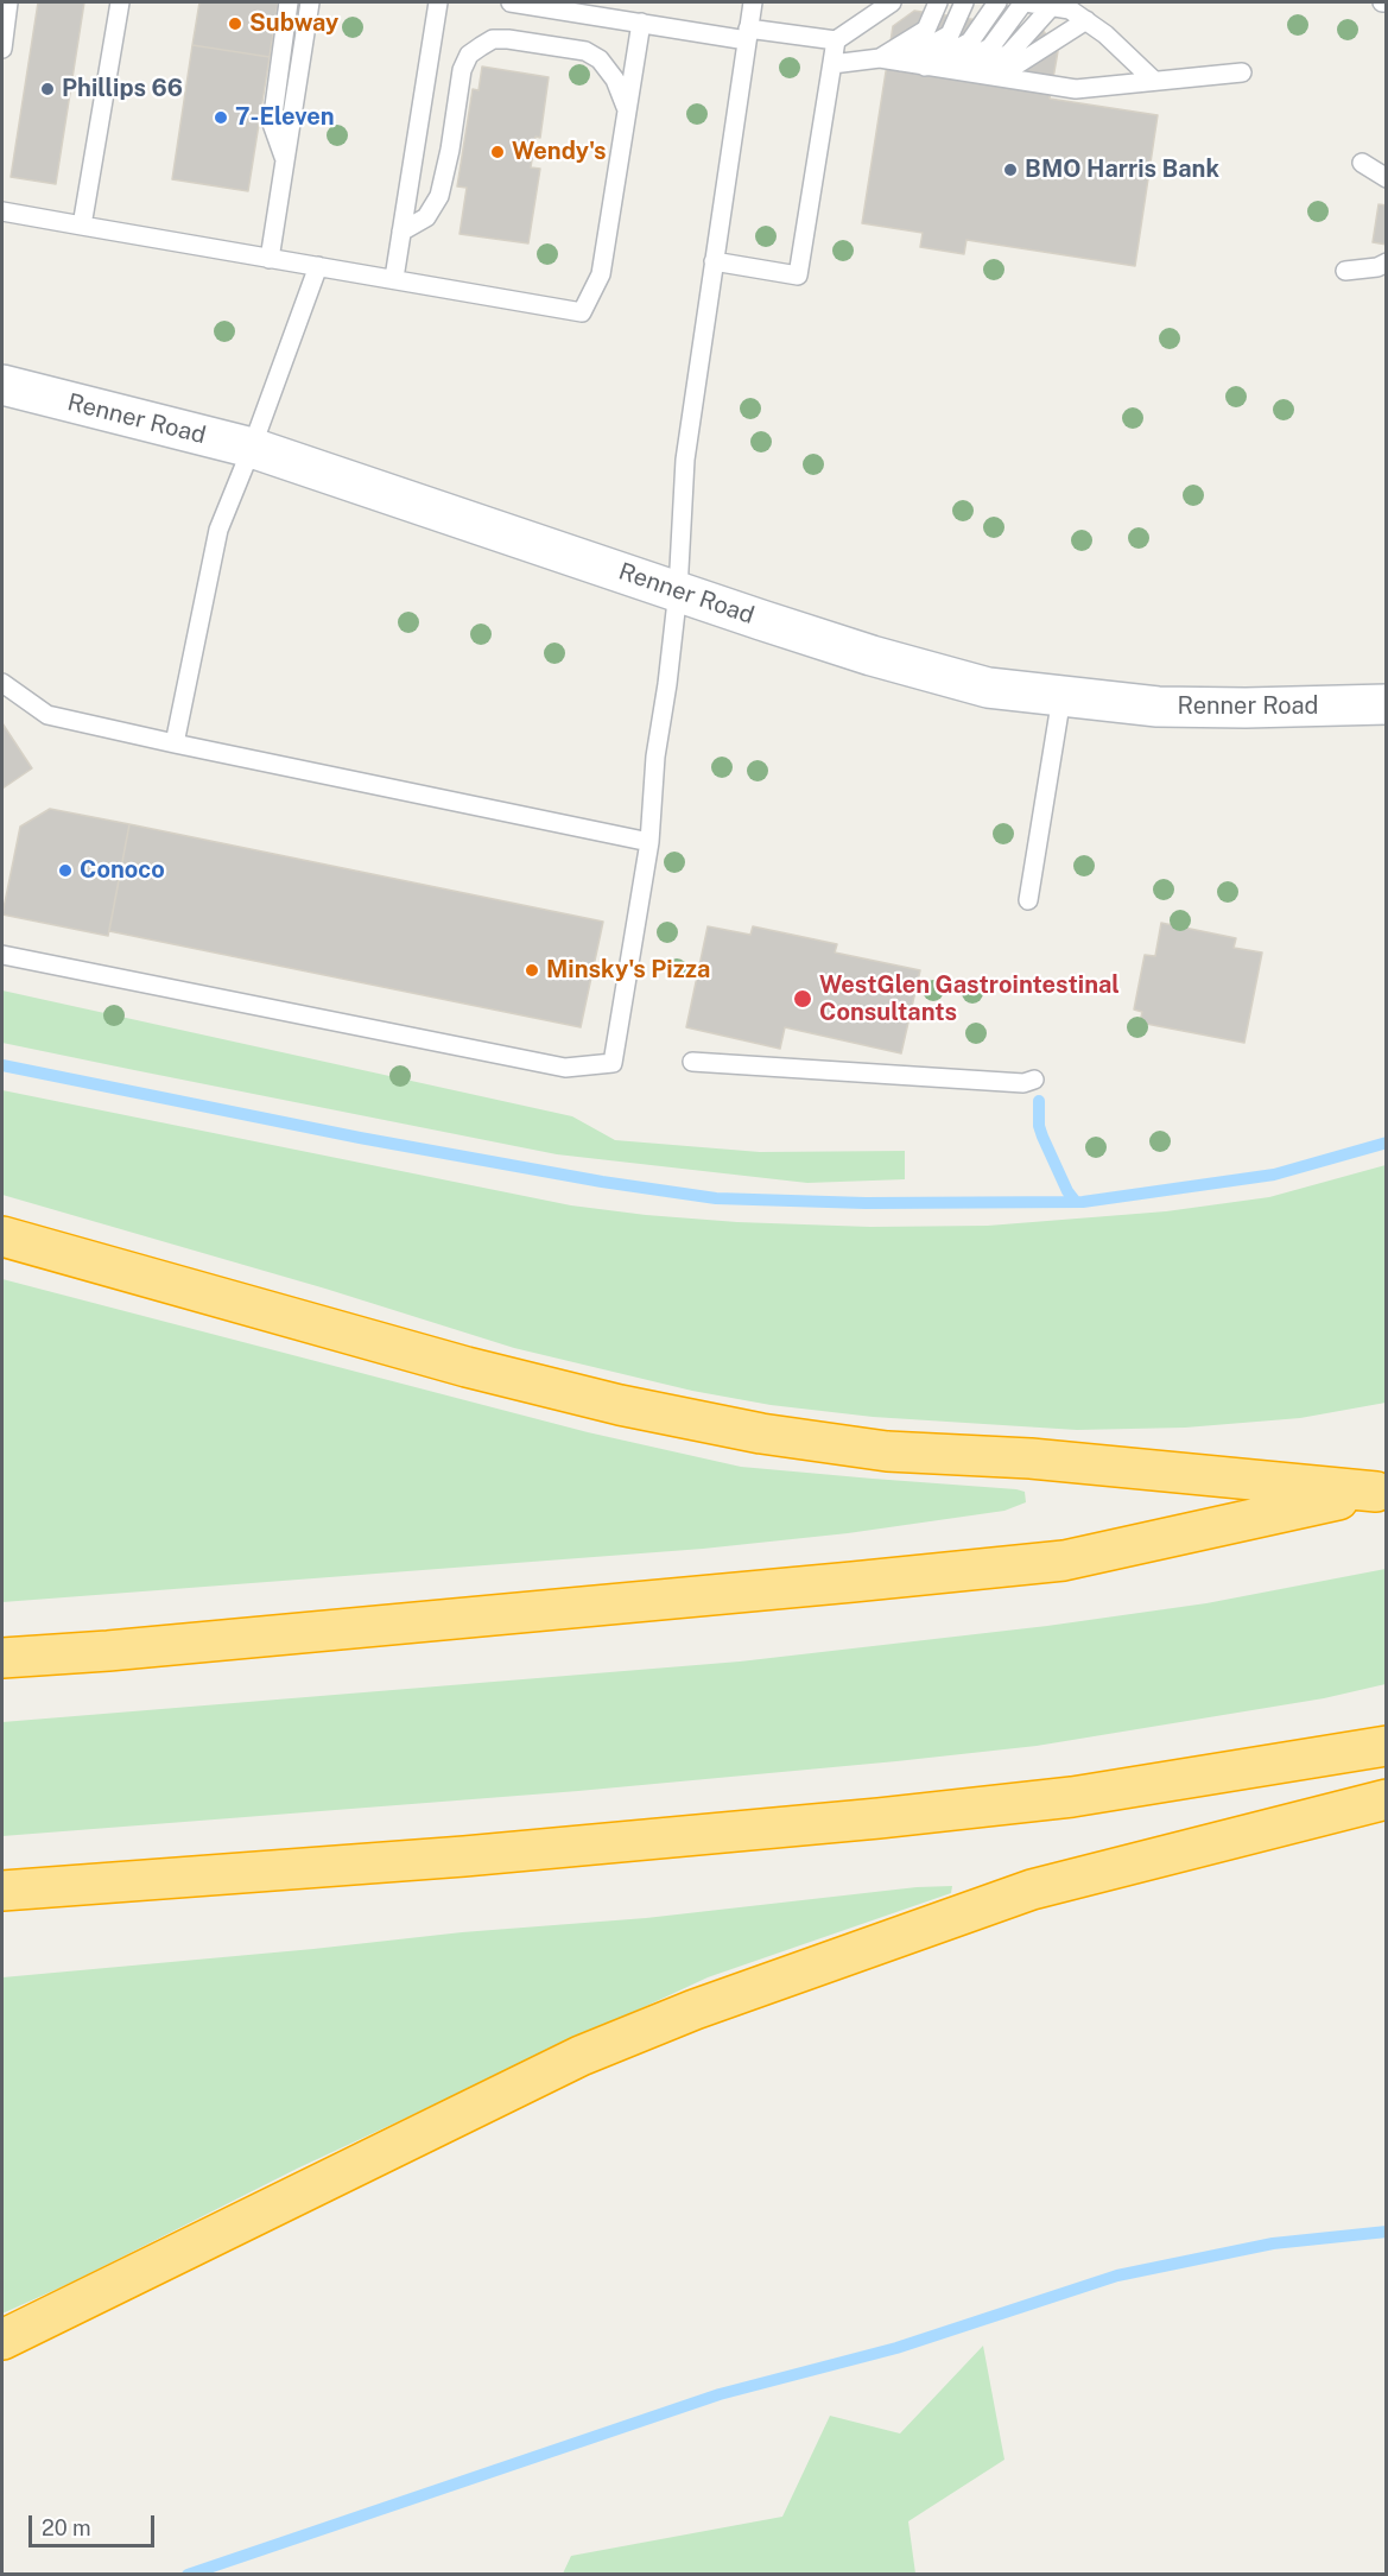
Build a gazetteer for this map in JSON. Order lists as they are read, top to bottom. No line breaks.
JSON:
{"streets":{"main road":["Renner Road"]},"places":["Subway","Phillips 66","7-Eleven","Wendy's","BMO Harris Bank","Conoco","Minsky's Pizza","WestGlen Gastrointestinal Consultants"],"scale_bar":"20 m"}
